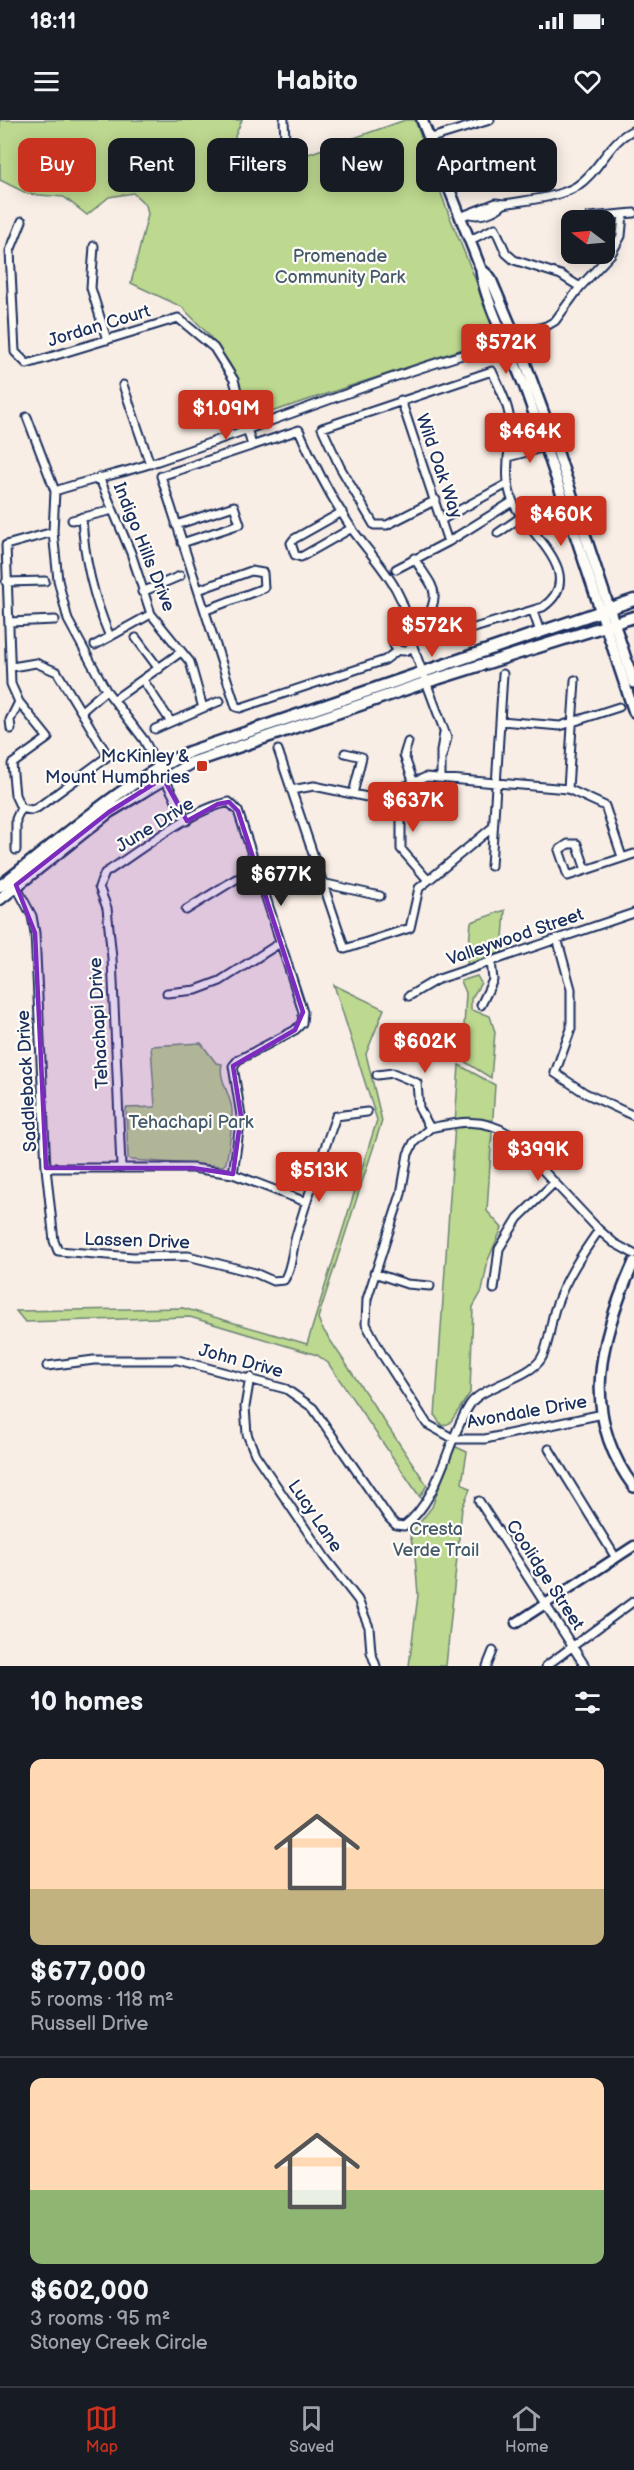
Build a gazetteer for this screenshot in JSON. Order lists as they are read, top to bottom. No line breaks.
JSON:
{"streets":{"street":["Jordan Court","Wild Oak Way","Indigo Hills Drive","June Drive","Valleywood Street","Tehachapi Drive","Saddleback Drive","Lassen Drive","John Drive","Avondale Drive","Lucy Lane","Coolidge Street"]},"crossings":[["June Drive","Tehachapi Drive"],["Saddleback Drive","Lassen Drive"],["John Drive","Avondale Drive"],["John Drive","Lucy Lane"]],"parks":["Promenade Community Park","Tehachapi Park","Cresta Verde Trail"],"places":{"transit":["McKinley & Mount Humphries"]},"north":"left","page":{"status":"18:11","header":"Habito","chip":["Buy","Rent","Filters","New","Apartment"],"price":["$572K","$1.09M","$464K","$460K","$572K","$637K","$677K","$602K","$399K","$513K"],"heading":"10 homes","list":[{"name":"$677,000","note":"5 rooms · 118 m² · Russell Drive"},{"name":"$602,000","note":"3 rooms · 95 m² · Stoney Creek Circle"}],"tabs":["Map","Saved","Home"]}}
